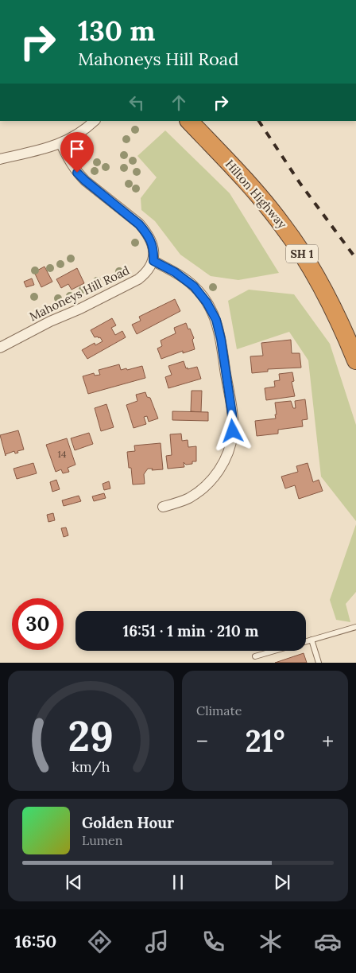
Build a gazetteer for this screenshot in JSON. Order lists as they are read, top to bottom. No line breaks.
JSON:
{"streets":{"highway":["Hilton Highway","SH 1"],"street":["Mahoneys Hill Road"]},"house_numbers":["14"],"page":{"turn":["130 m","Mahoneys Hill Road"],"limit":"30","trip":"16:51 · 1 min · 210 m","tile":"Climate","heat":["−","21°","+"],"song":["Golden Hour","Lumen"],"tabs":"16:50","gauge":["29","km/h"]}}
